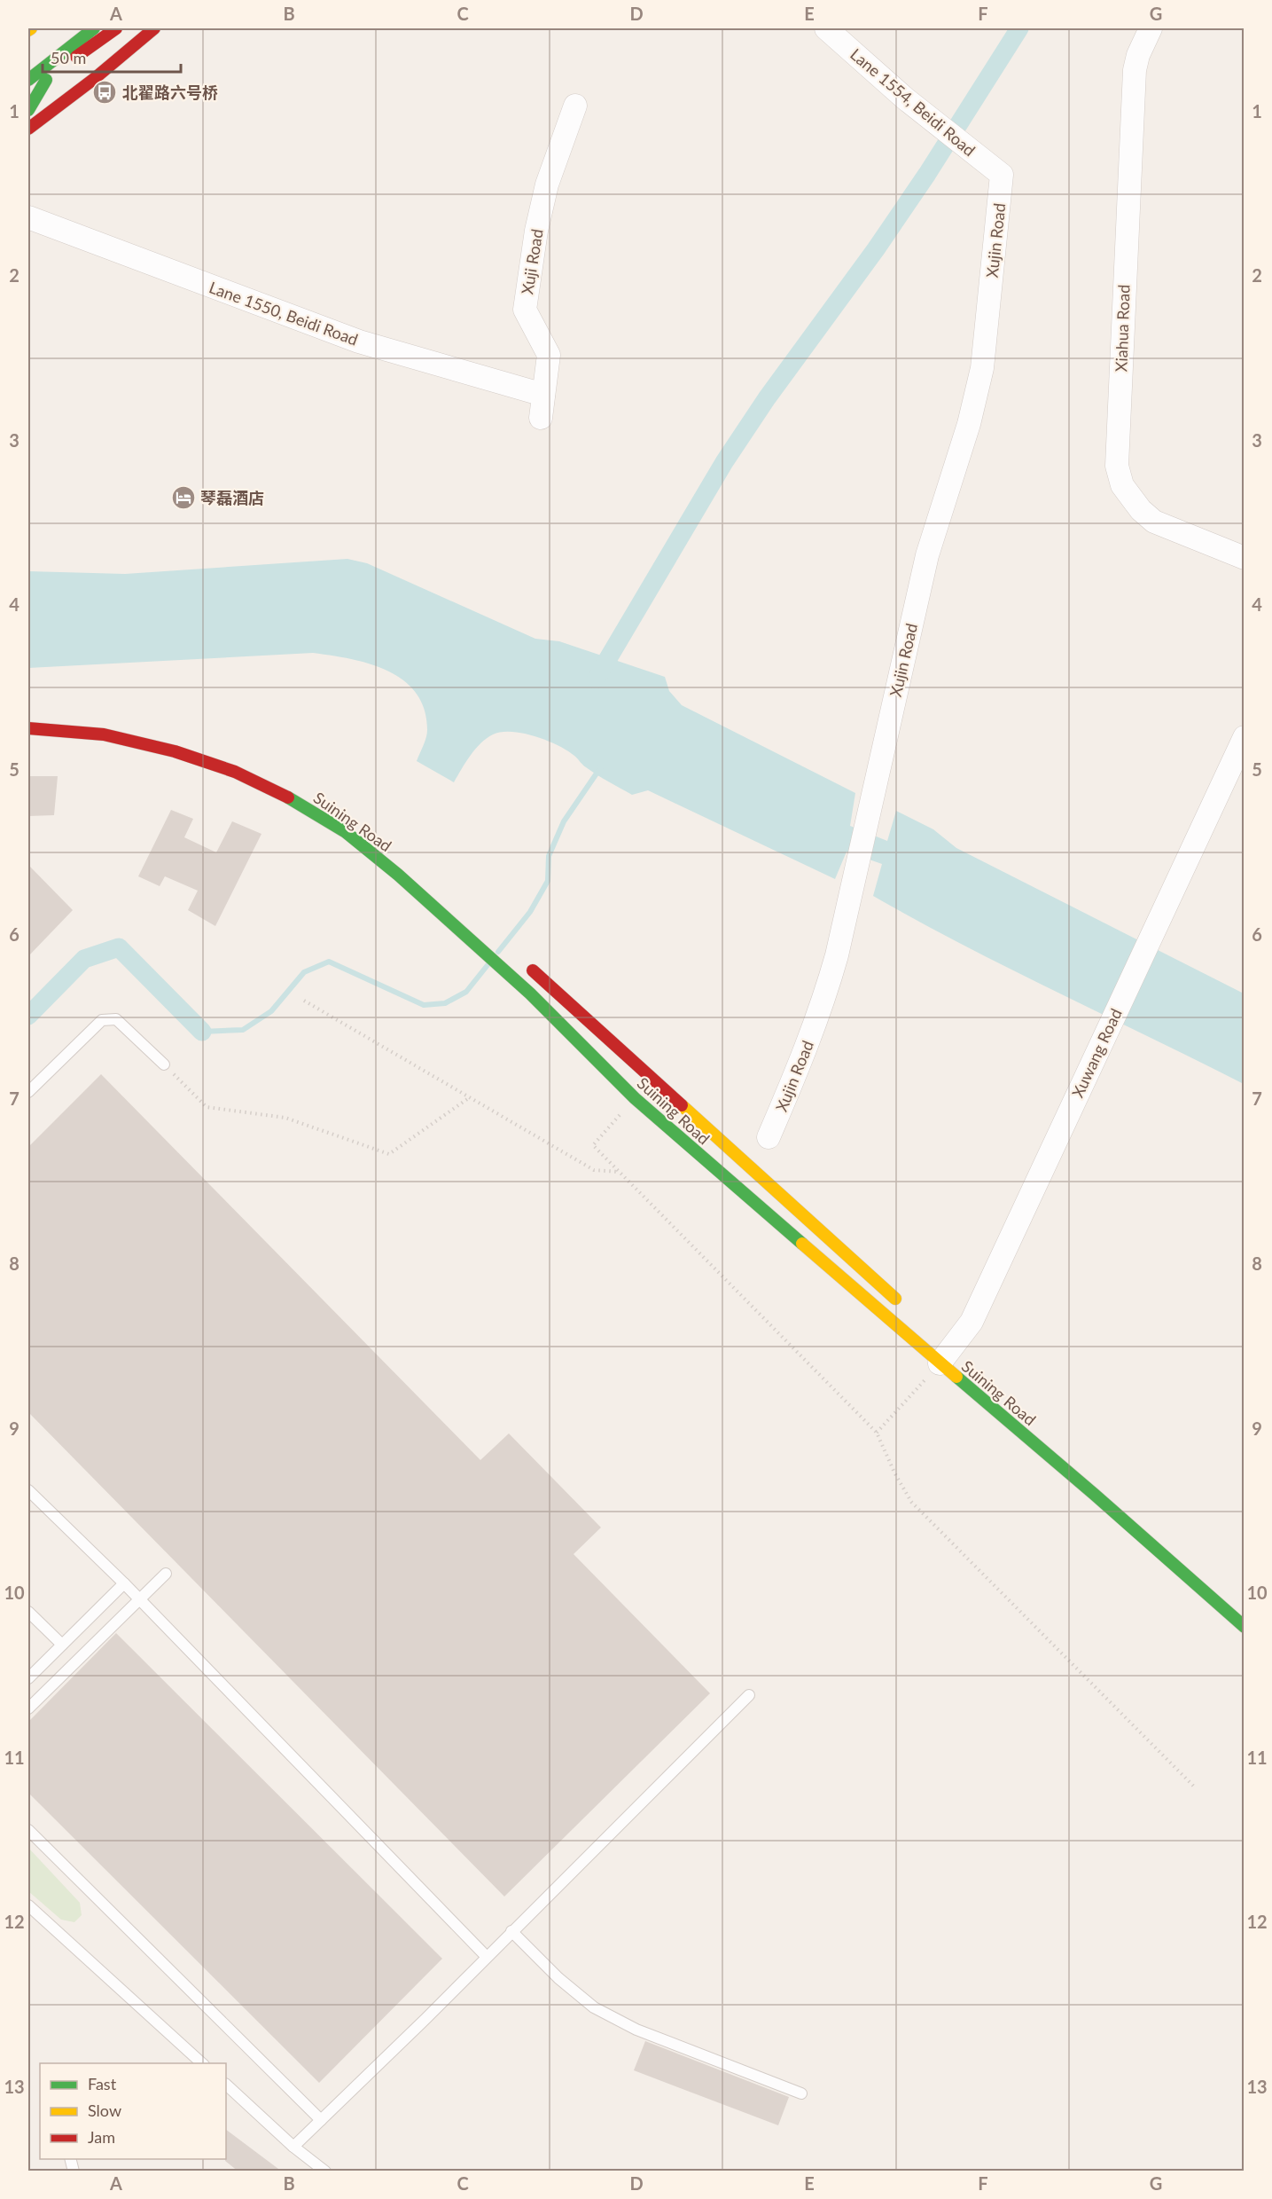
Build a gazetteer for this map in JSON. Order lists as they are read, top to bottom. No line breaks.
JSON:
{"streets":{"main road":["Suining Road"],"street":["Lane 1554, Beidi Road","Xujin Road","Xuji Road","Lane 1550, Beidi Road","Xiahua Road","Xuwang Road"]},"crossings":[["Lane 1554, Beidi Road","Xujin Road"],["Xuji Road","Lane 1550, Beidi Road"],["Suining Road","Xuwang Road"]],"places":{"bus stop":["北翟路六号桥"],"hotel":["琴磊酒店"]},"legend":["Fast","Slow","Jam"],"scale_bar":"50 m","grid":{"columns":["A","B","C","D","E","F","G"],"rows":["1","2","3","4","5","6","7","8","9","10","11","12","13"]}}
